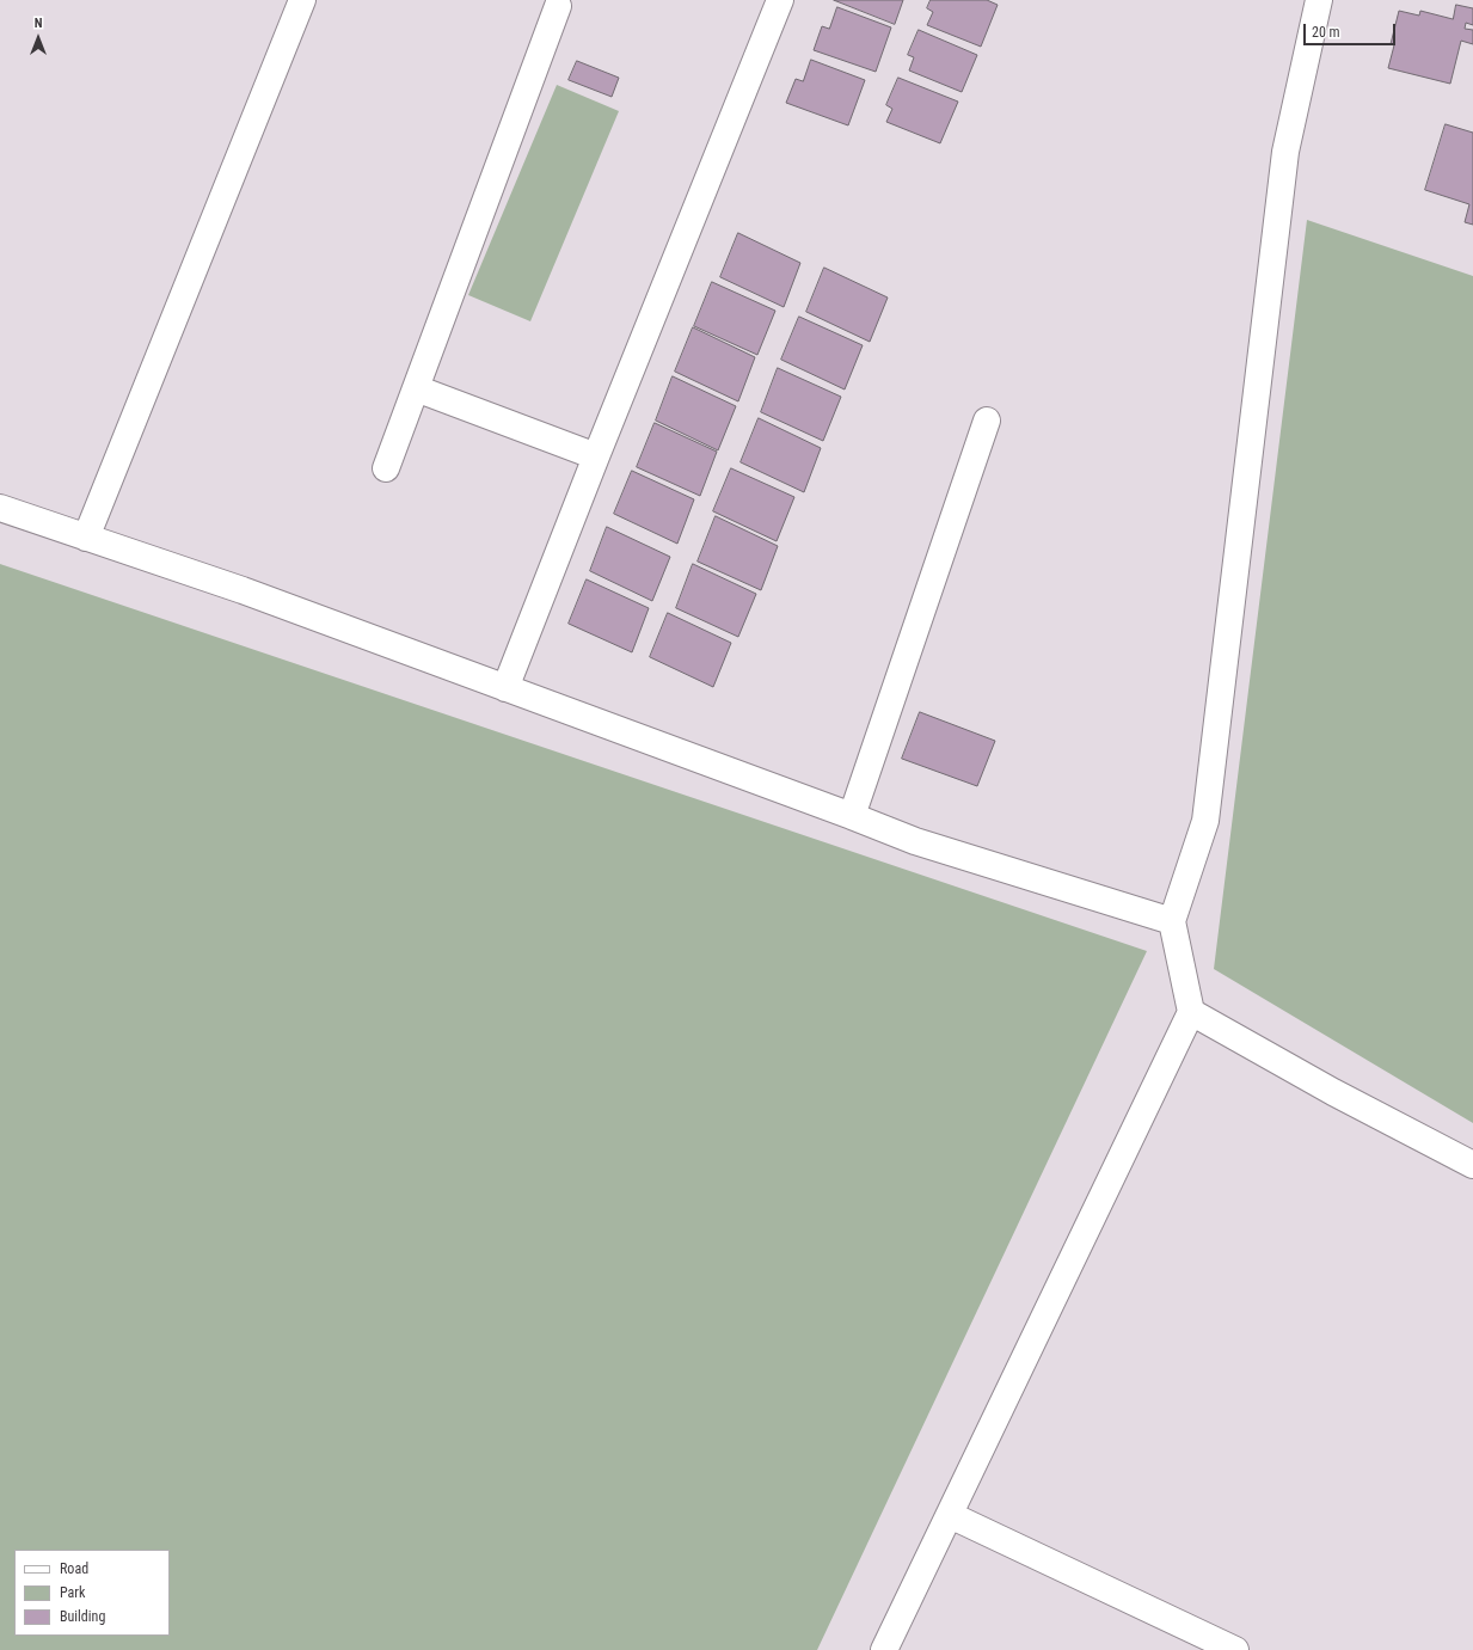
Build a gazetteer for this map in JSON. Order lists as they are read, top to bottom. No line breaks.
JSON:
{"legend":["Road","Park","Building"],"scale_bar":"20 m","north":"top"}
